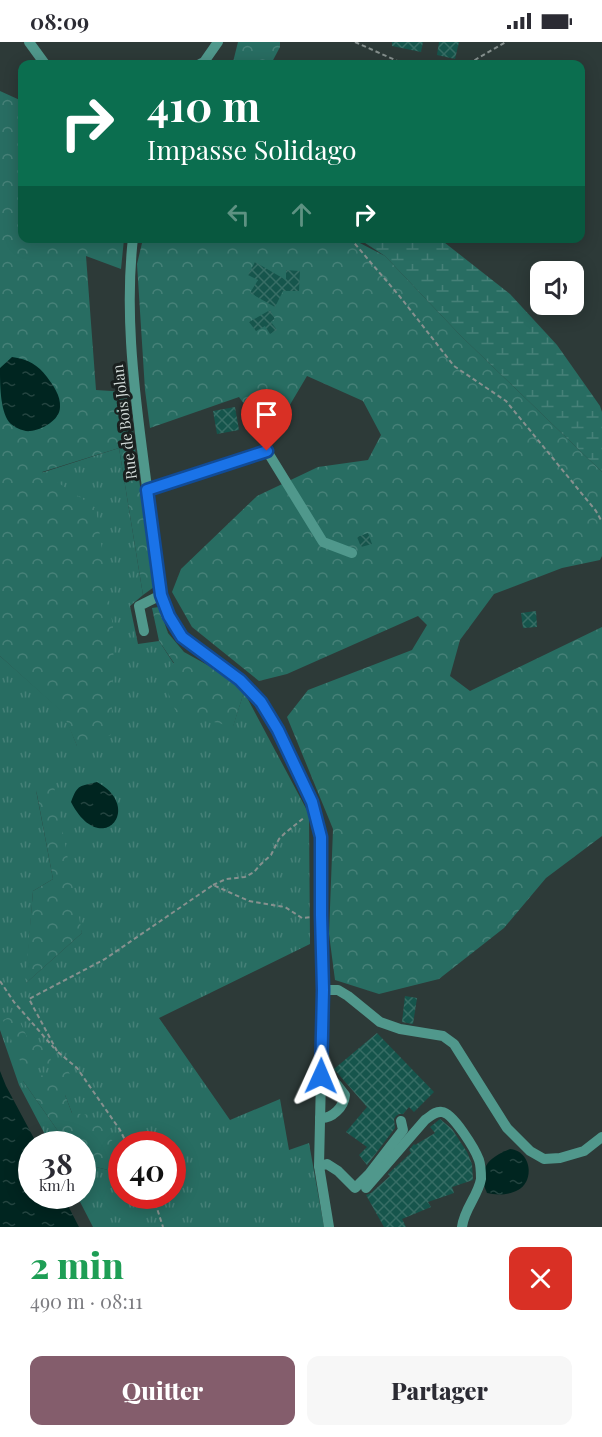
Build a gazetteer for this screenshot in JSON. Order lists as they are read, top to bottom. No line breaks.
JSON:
{"streets":{"street":["Rue de Bois Jolan"]},"page":{"status":"08:09","turn":["410 m","Impasse Solidago"],"speed":"38 km/h","limit":"40","heading":["2 min","490 m · 08:11"],"buttons":["Quitter","Partager"]}}
